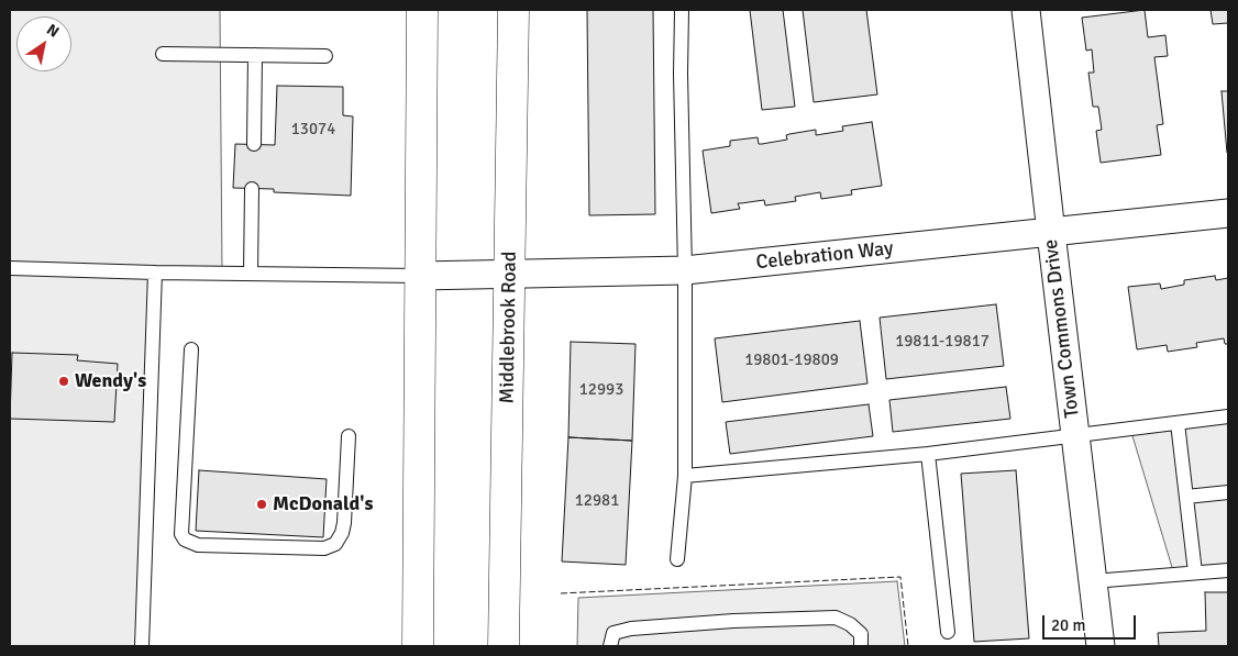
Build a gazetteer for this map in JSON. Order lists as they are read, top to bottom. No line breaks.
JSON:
{"streets":{"main road":["Middlebrook Road"],"street":["Celebration Way","Town Commons Drive"]},"crossings":[["Celebration Way","Middlebrook Road"],["Celebration Way","Town Commons Drive"]],"places":["Wendy's","McDonald's"],"house_numbers":["13074","19811-19817","19801-19809","12993","12981"],"scale_bar":"20 m","north":"top right"}
